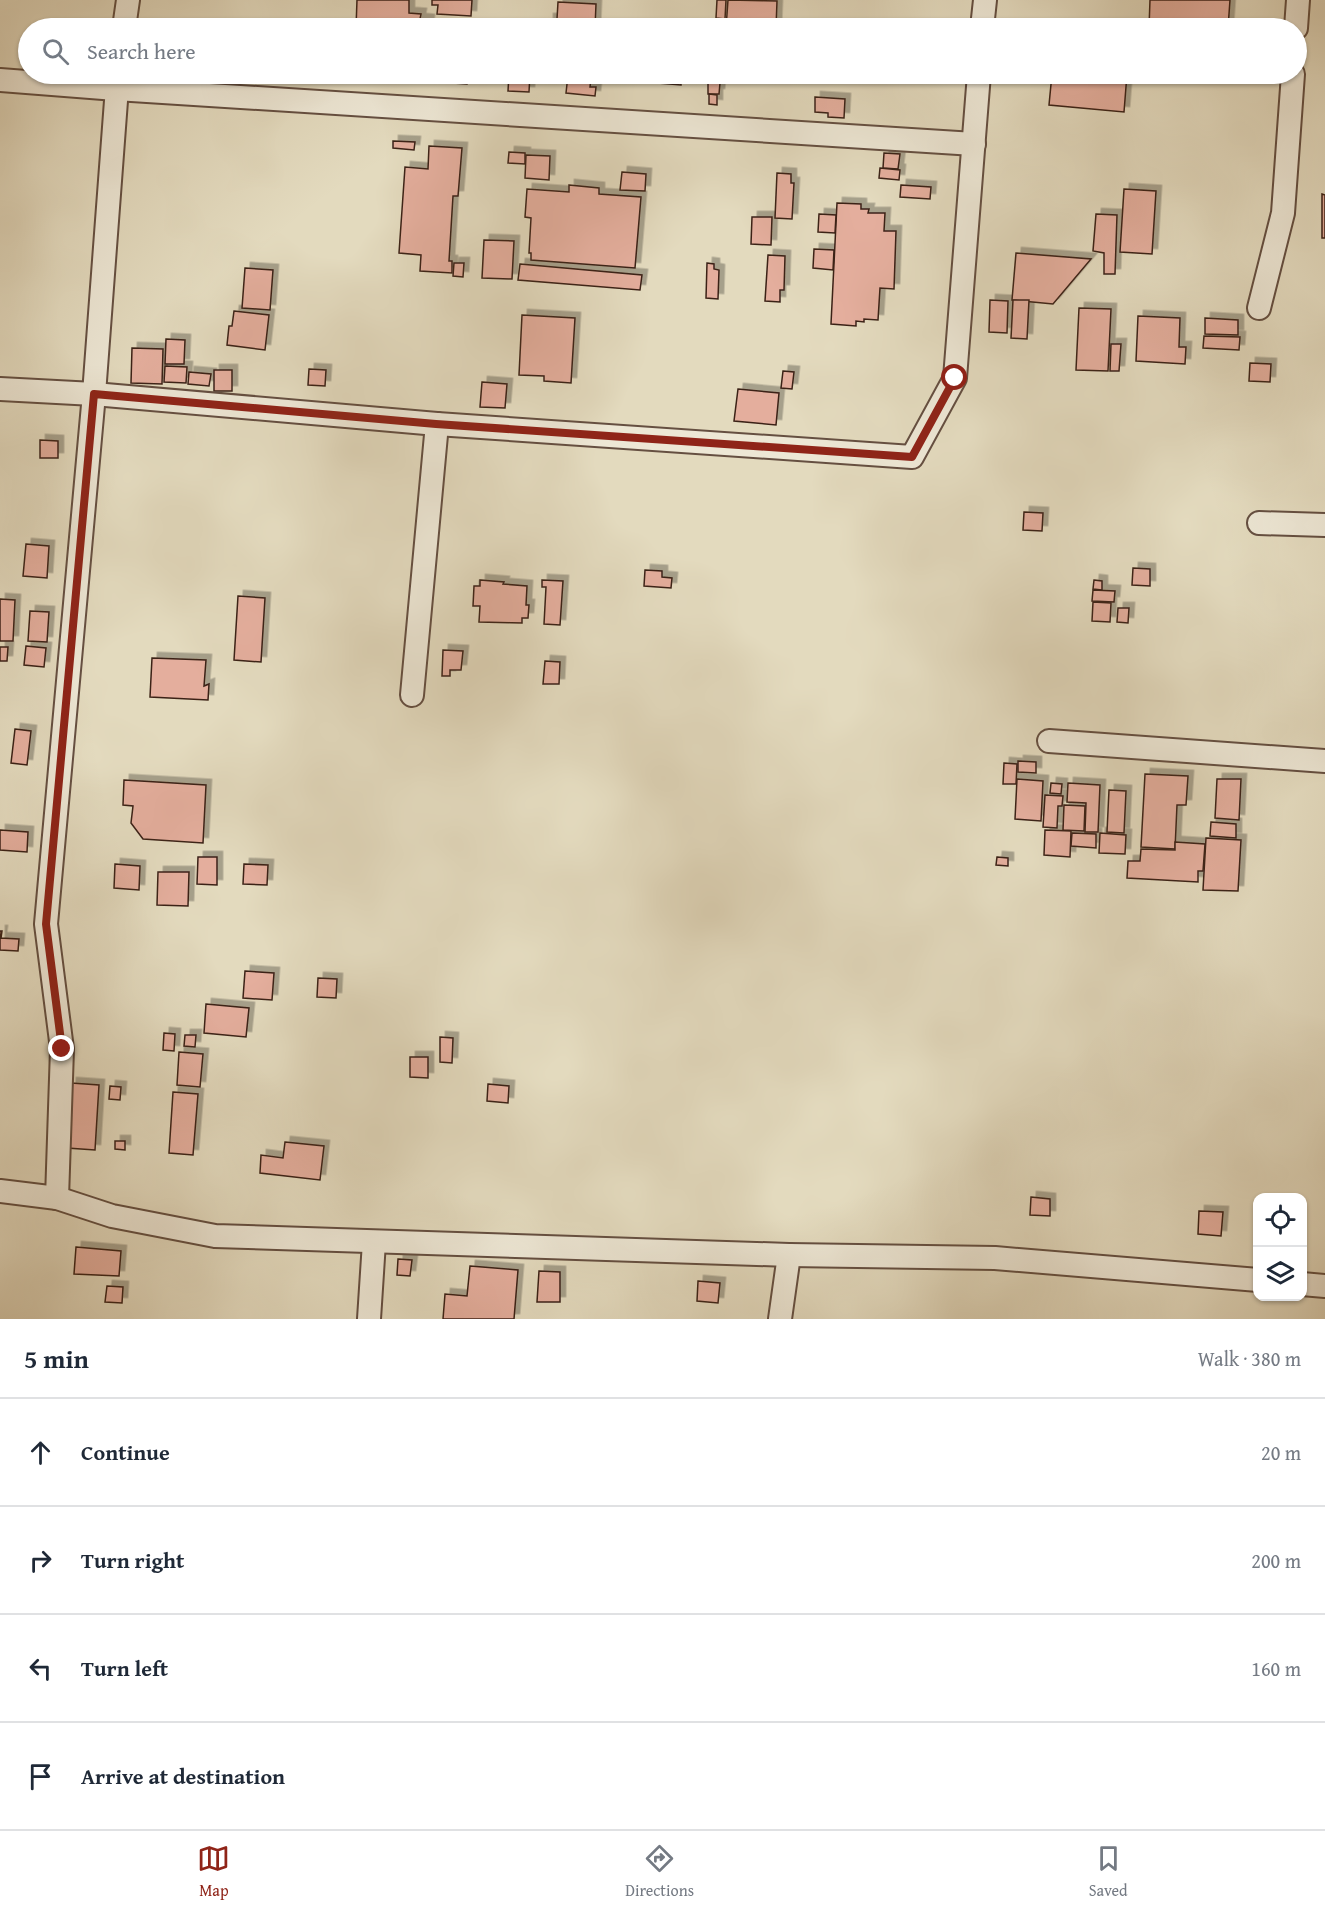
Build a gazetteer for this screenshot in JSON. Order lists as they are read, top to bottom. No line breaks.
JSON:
{"page":{"search":"Search here","heading":["5 min","Walk · 380 m"],"list":[["Continue","20 m"],["Turn right","200 m"],["Turn left","160 m"],"Arrive at destination"],"nav":["Map","Directions","Saved"]}}
